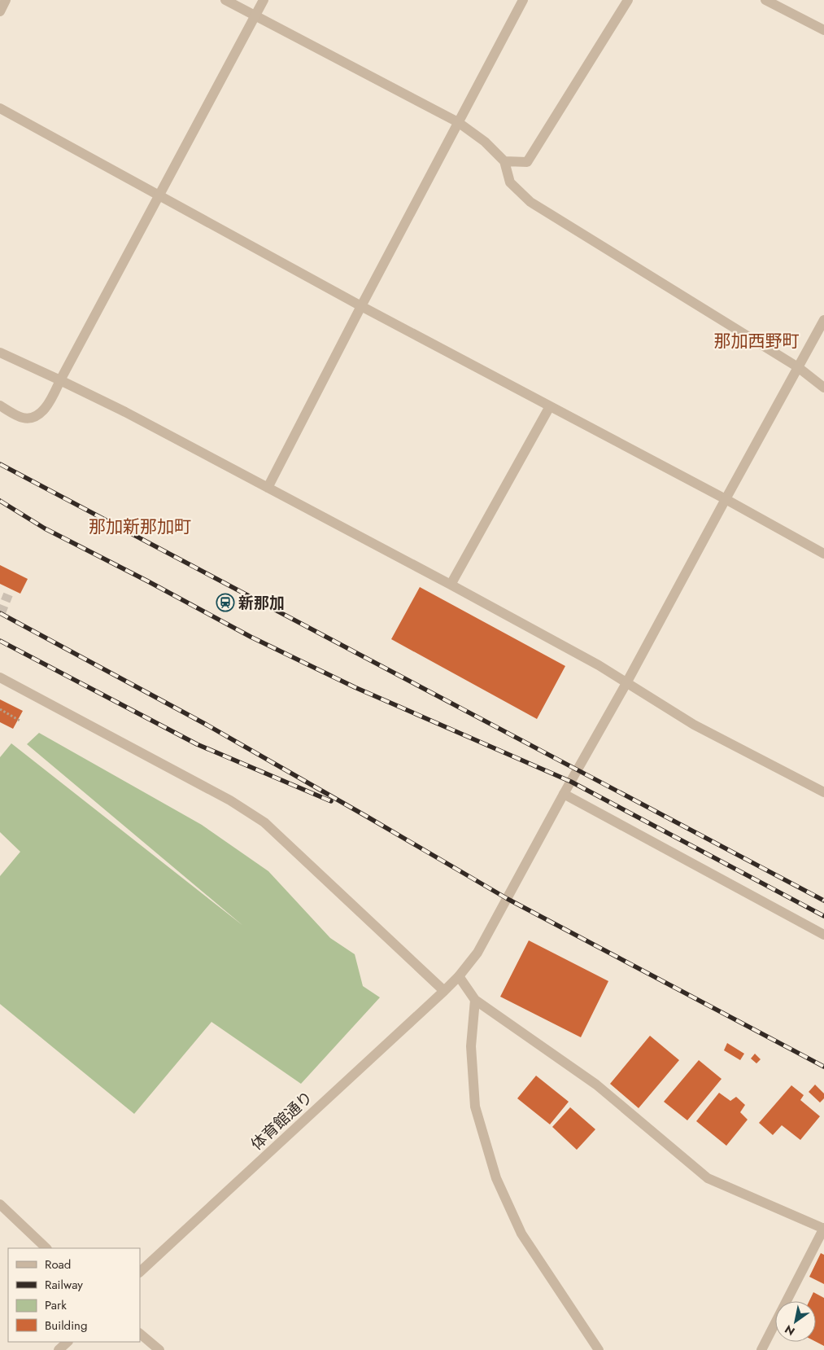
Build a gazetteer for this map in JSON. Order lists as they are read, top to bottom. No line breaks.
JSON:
{"streets":{"street":["体育館通り"]},"districts":["那加西野町","那加新那加町"],"places":{"station":["新那加"]},"legend":["Road","Railway","Park","Building"],"north":"bottom left"}
